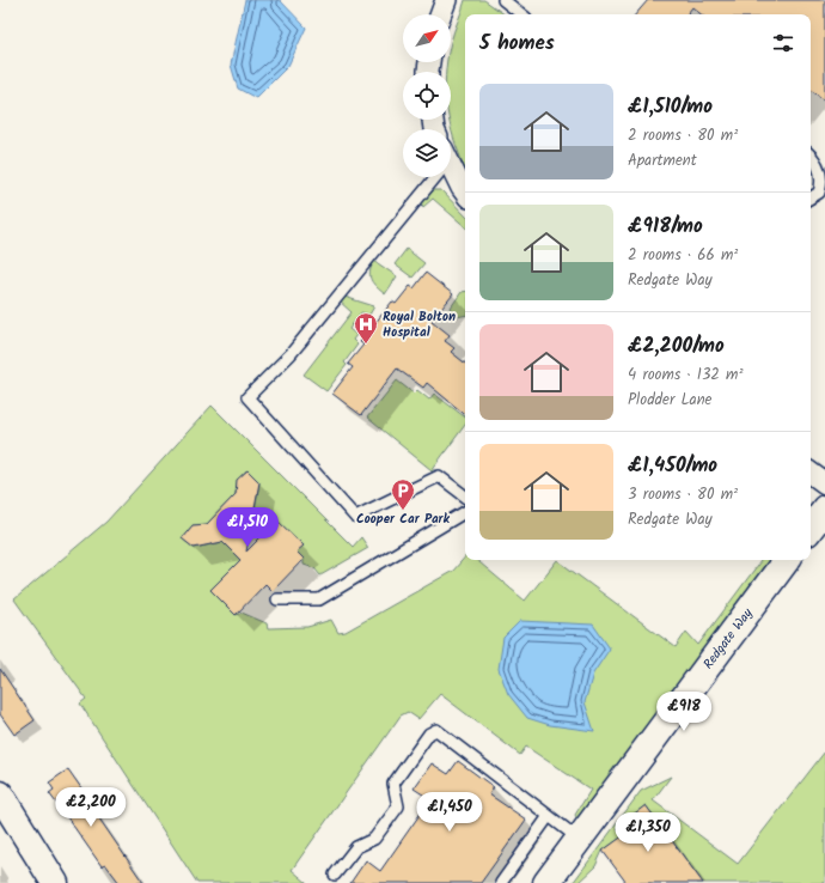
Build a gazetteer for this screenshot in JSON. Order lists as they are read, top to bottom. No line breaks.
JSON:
{"streets":{"street":["Redgate Way"]},"places":{"hospital":["Royal Bolton Hospital"],"parking":["Cooper Car Park"]},"north":"top right","page":{"heading":"5 homes","list":[{"name":"£1,510/mo","note":"2 rooms · 80 m² · Apartment"},{"name":"£918/mo","note":"2 rooms · 66 m² · Redgate Way"},{"name":"£2,200/mo","note":"4 rooms · 132 m² · Plodder Lane"},{"name":"£1,450/mo","note":"3 rooms · 80 m² · Redgate Way"}],"price":["£1,510","£918","£2,200","£1,450","£1,350"]}}
